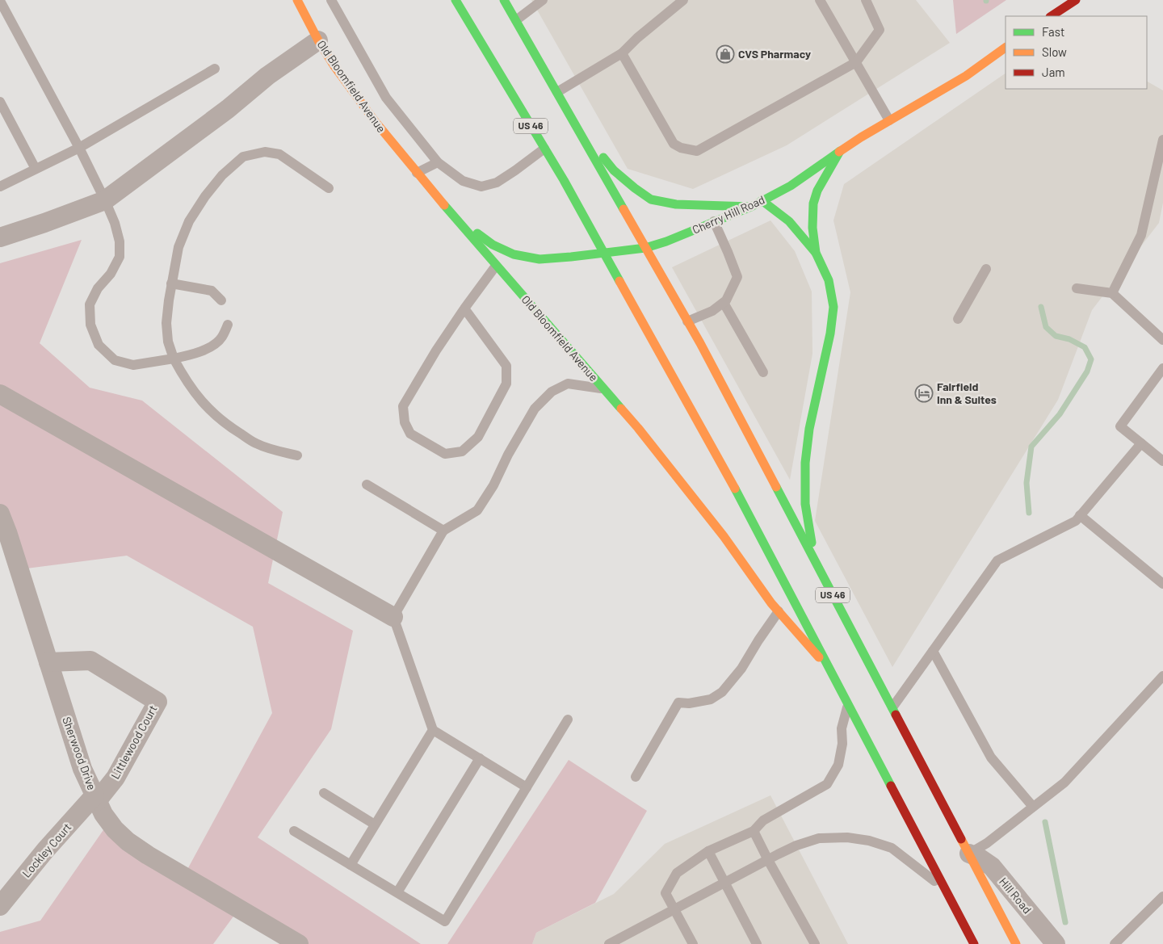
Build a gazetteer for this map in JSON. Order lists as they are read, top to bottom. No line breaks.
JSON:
{"streets":{"main road":["Old Bloomfield Avenue","US 46","Cherry Hill Road"],"street":["Littlewood Court","Sherwood Drive","Lockley Court","Hill Road"]},"crossings":[["Old Bloomfield Avenue","US 46"],["Old Bloomfield Avenue","Cherry Hill Road"],["US 46","Cherry Hill Road"],["US 46","Hill Road"],["Littlewood Court","Sherwood Drive"],["Littlewood Court","Lockley Court"],["Sherwood Drive","Lockley Court"]],"places":{"shop":["CVS Pharmacy"],"hotel":["Fairfield Inn & Suites"]},"legend":["Fast","Slow","Jam"]}
